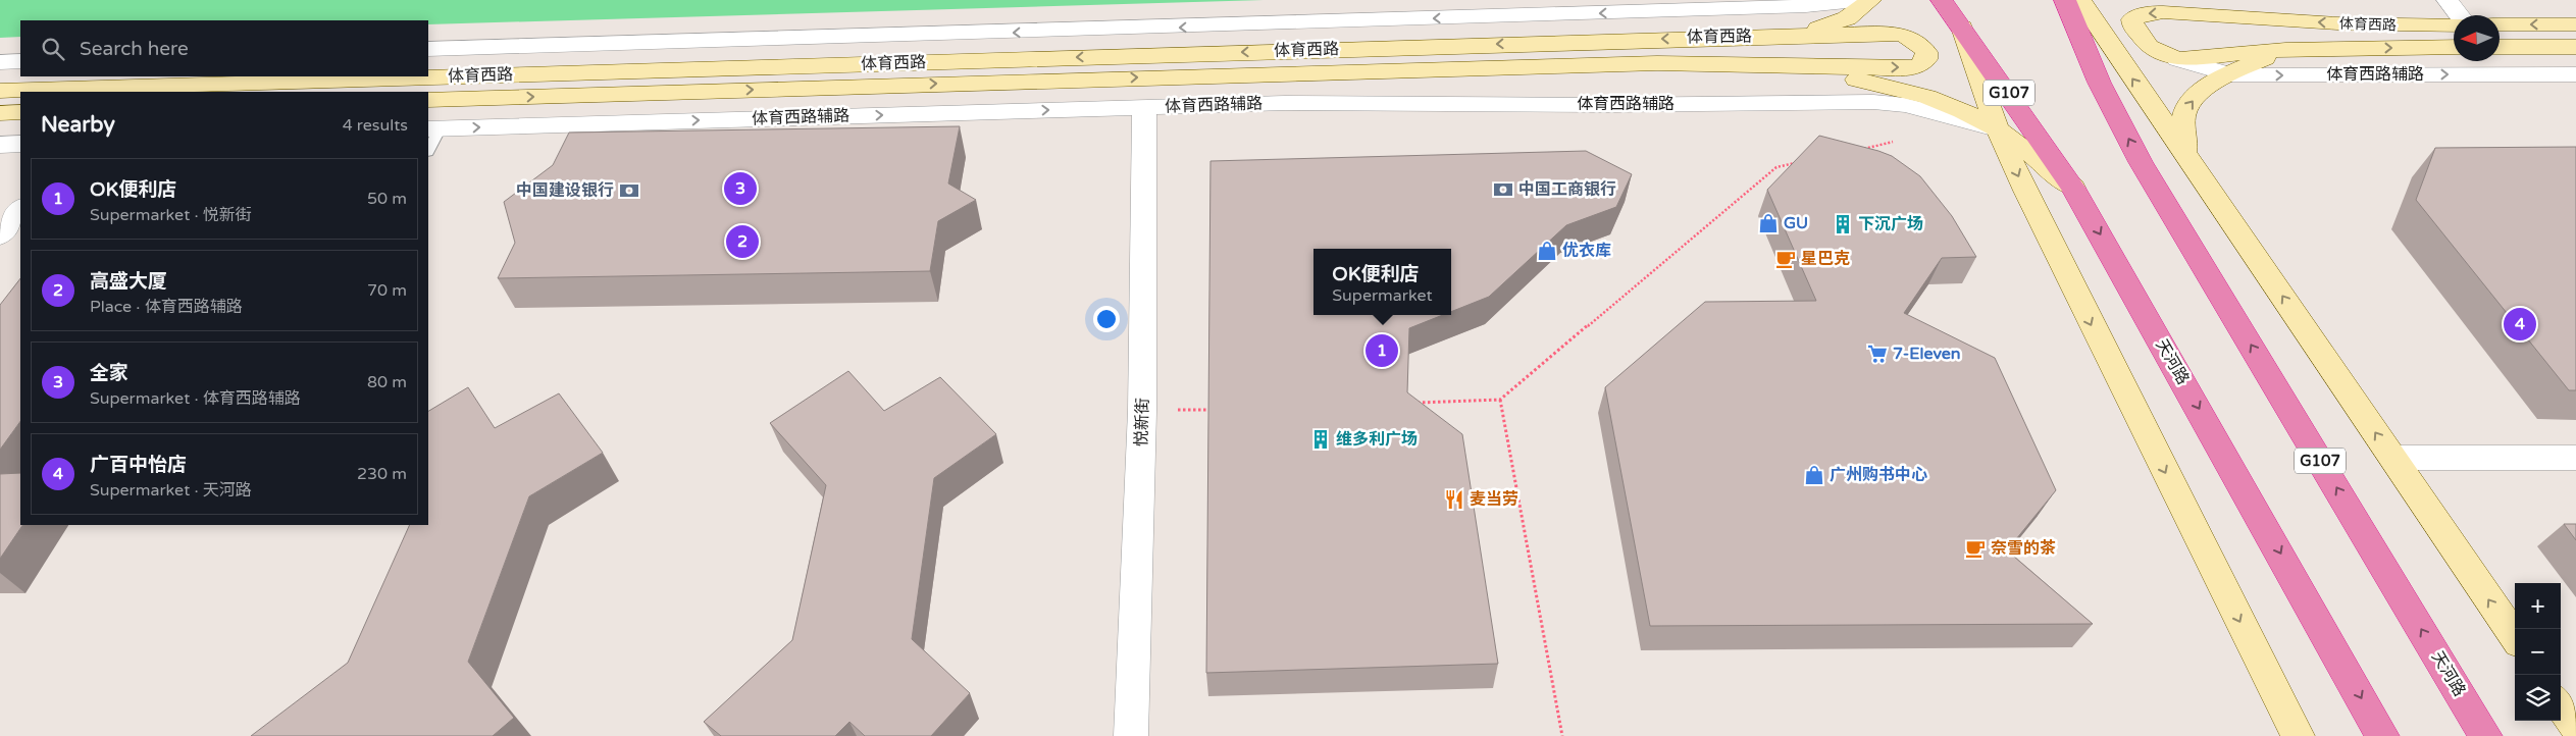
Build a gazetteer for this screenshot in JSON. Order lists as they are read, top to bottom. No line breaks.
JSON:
{"streets":{"highway":["G107","天河路"],"street":["体育西路","体育西路辅路","悦新街"]},"crossings":[["体育西路","体育西路辅路"],["体育西路辅路","悦新街"]],"places":{"bank":["中国工商银行","中国建设银行"],"shop":["GU","优衣库","广州购书中心"],"building":["下沉广场","维多利广场"],"cafe":["星巴克","奈雪的茶"],"supermarket":["7-Eleven"],"restaurant":["麦当劳"]},"north":"left","page":{"search":"Search here","heading":["Nearby","4 results"],"list":[{"mark":"1","name":"OK便利店","note":"Supermarket · 悦新街","value":"50 m"},{"mark":"2","name":"高盛大厦","note":"Place · 体育西路辅路","value":"70 m"},{"mark":"3","name":"全家","note":"Supermarket · 体育西路辅路","value":"80 m"},{"mark":"4","name":"广百中怡店","note":"Supermarket · 天河路","value":"230 m"}],"pins":["3","2","4","1"],"popup":["OK便利店","Supermarket"],"map_buttons":["+","−"]}}
